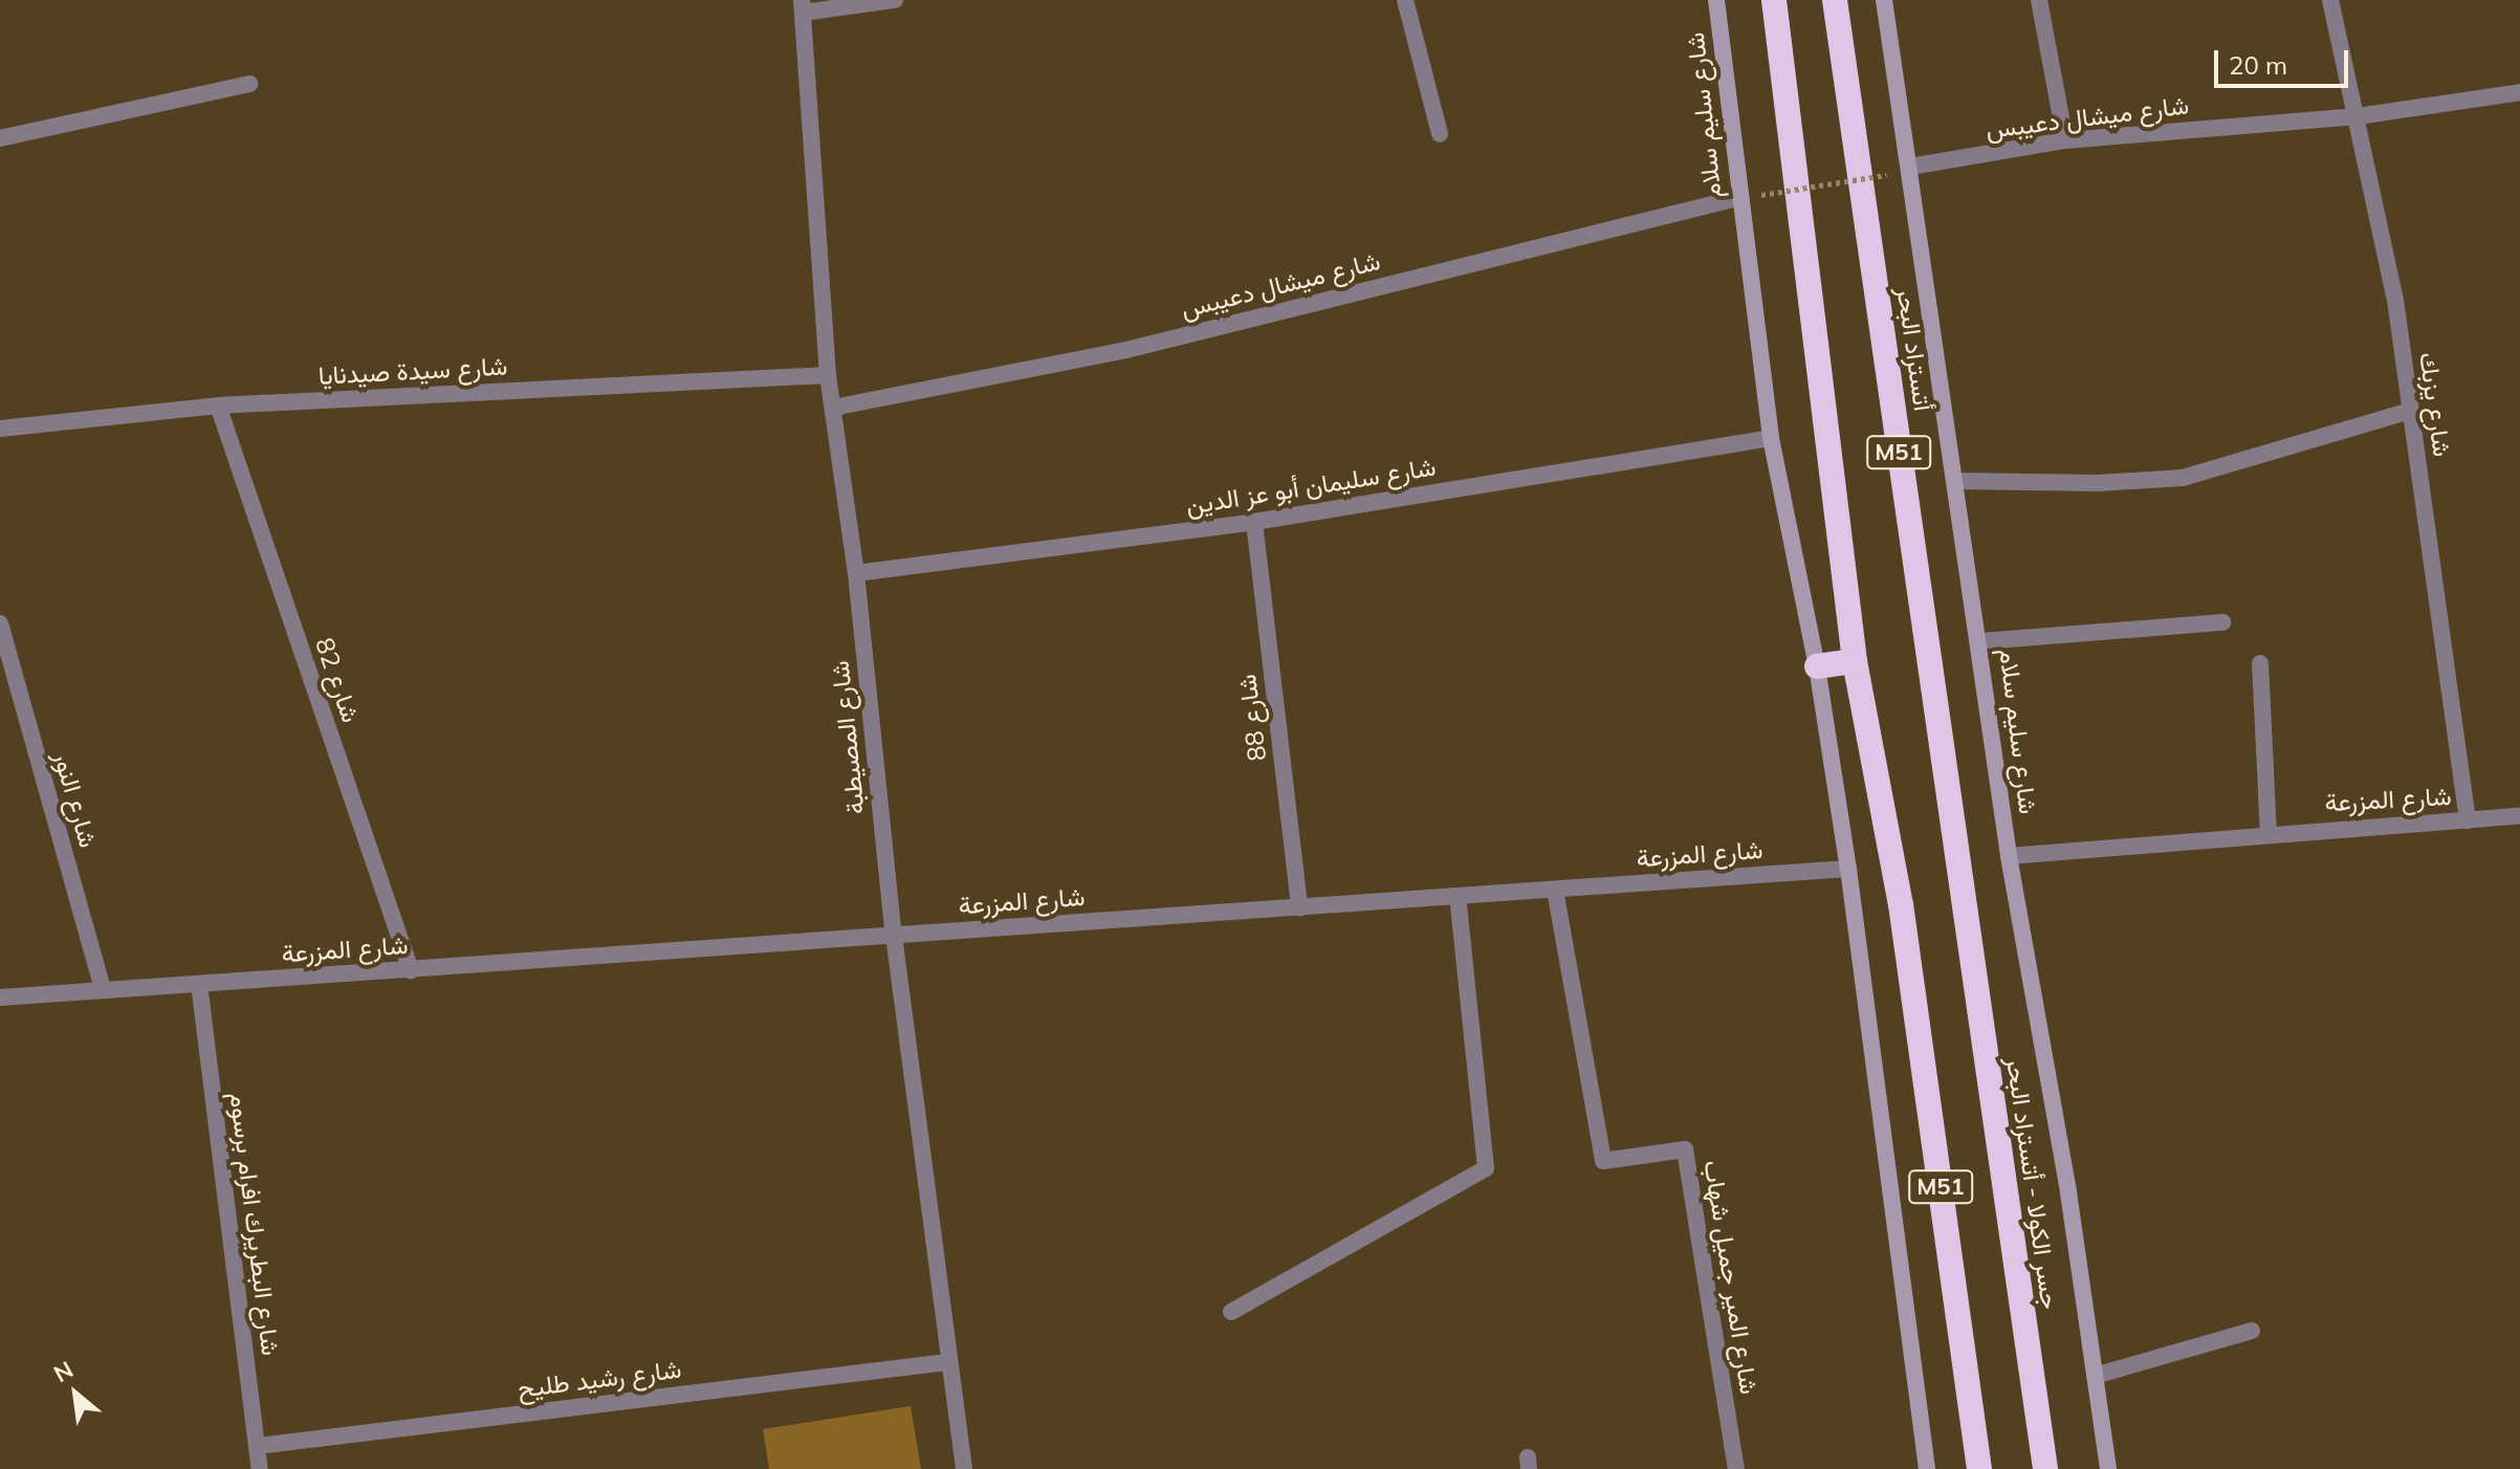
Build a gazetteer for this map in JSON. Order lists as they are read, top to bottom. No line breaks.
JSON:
{"streets":{"highway":["أتستراد البحر","M51","جسر الكولا - أتستراد البحر"],"main road":["شارع سليم سلام"],"street":["شارع ميشال دعيبس","شارع سيدة صيدنايا","شارع يزبك","شارع سليمان أبو عز الدين","شارع 82","شارع 88","شارع المصيطبة","شارع النور","شارع المزرعة","شارع البطريرك افرام برسوم","شارع المير جميل شهاب","شارع رشيد طليح"]},"crossings":[["شارع سليم سلام","شارع ميشال دعيبس"],["شارع سليم سلام","شارع سليمان أبو عز الدين"],["شارع سليم سلام","شارع المزرعة"],["شارع ميشال دعيبس","شارع يزبك"],["شارع ميشال دعيبس","شارع المصيطبة"],["أتستراد البحر","جسر الكولا - أتستراد البحر"],["شارع سيدة صيدنايا","شارع 82"],["شارع سيدة صيدنايا","شارع المصيطبة"],["شارع يزبك","شارع المزرعة"],["شارع سليمان أبو عز الدين","شارع 88"],["شارع سليمان أبو عز الدين","شارع المصيطبة"],["شارع 82","شارع المزرعة"],["شارع 88","شارع المزرعة"],["شارع المصيطبة","شارع المزرعة"],["شارع المصيطبة","شارع رشيد طليح"],["شارع النور","شارع المزرعة"],["شارع المزرعة","شارع البطريرك افرام برسوم"],["شارع المزرعة","شارع المير جميل شهاب"],["شارع البطريرك افرام برسوم","شارع رشيد طليح"]],"scale_bar":"20 m","north":"top left"}
